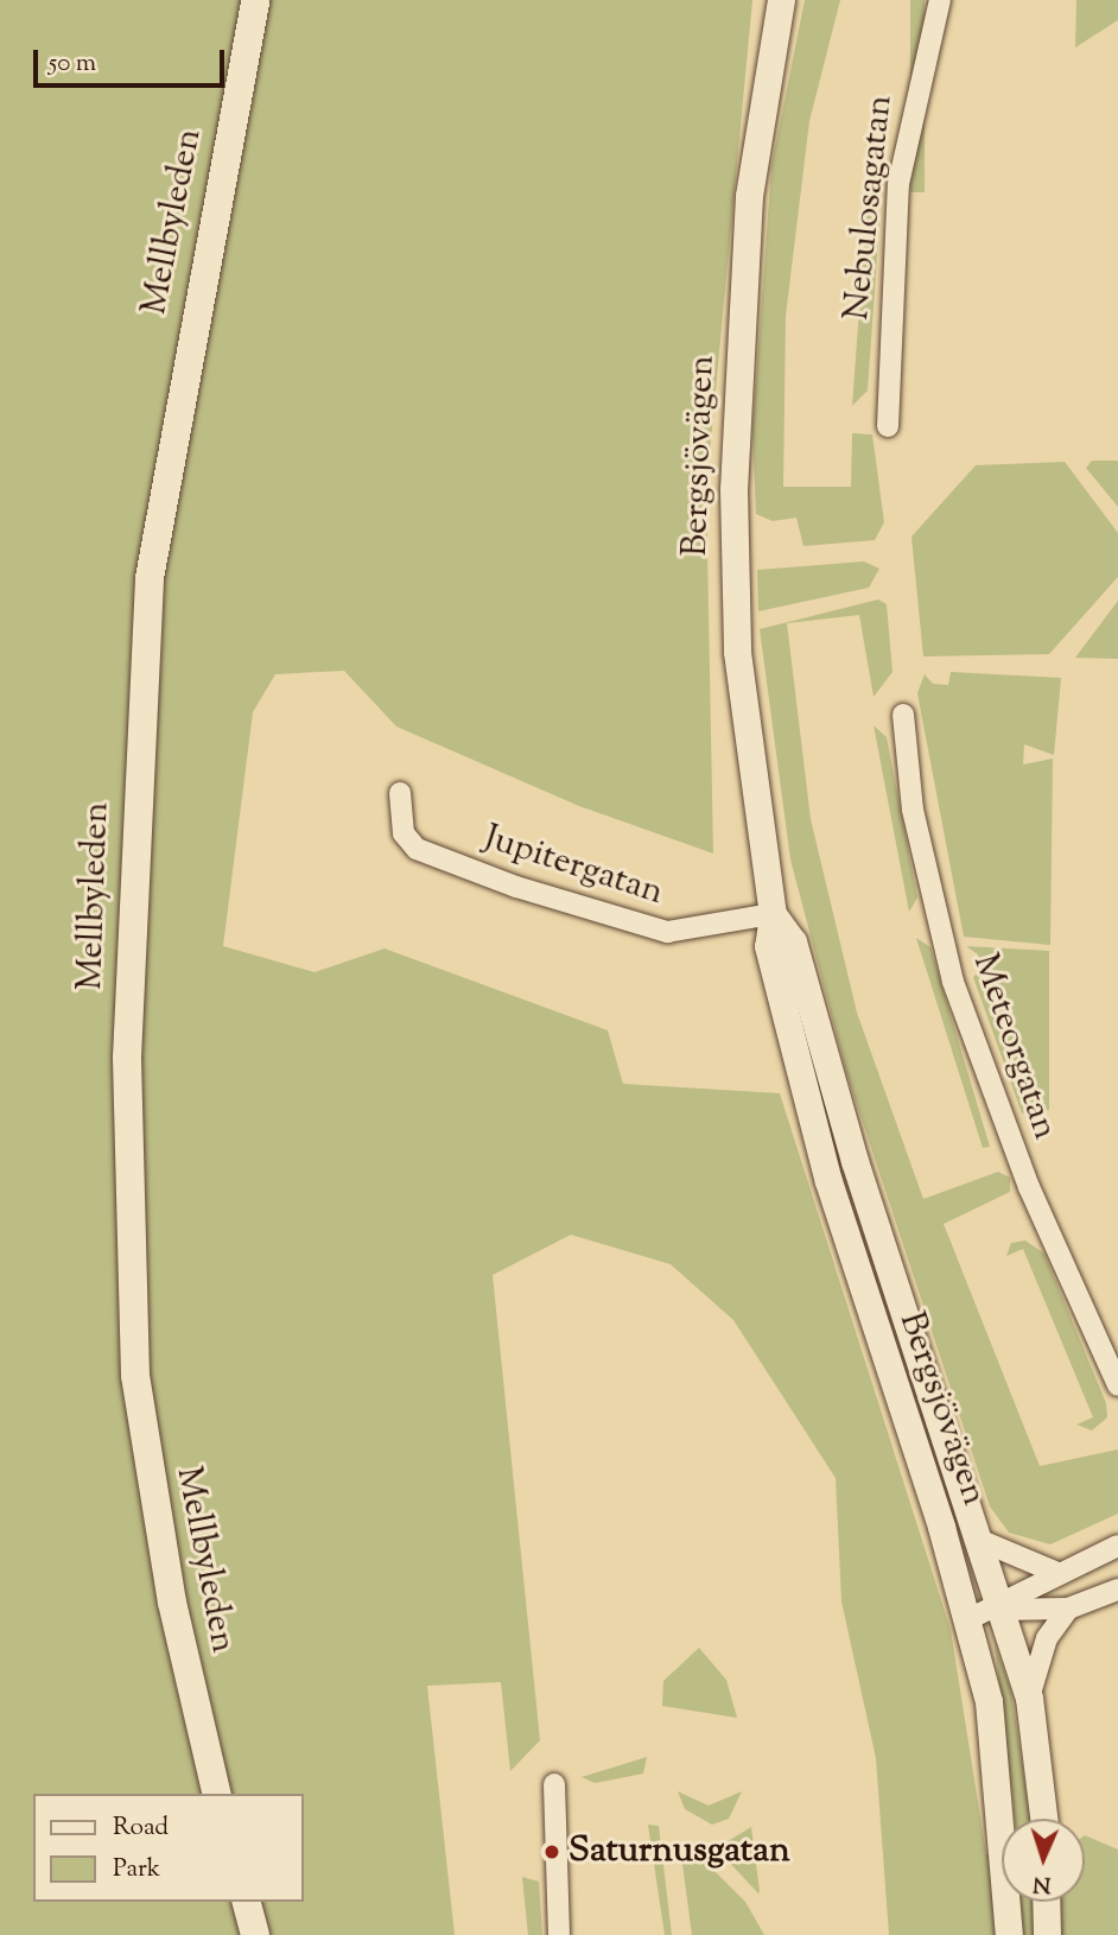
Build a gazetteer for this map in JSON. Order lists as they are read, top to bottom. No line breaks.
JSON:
{"streets":{"main road":["Mellbyleden"],"street":["Nebulosagatan","Bergsjövägen","Jupitergatan","Meteorgatan"]},"crossings":[["Bergsjövägen","Jupitergatan"]],"places":["Saturnusgatan"],"legend":["Road","Park"],"scale_bar":"50 m","north":"bottom"}
